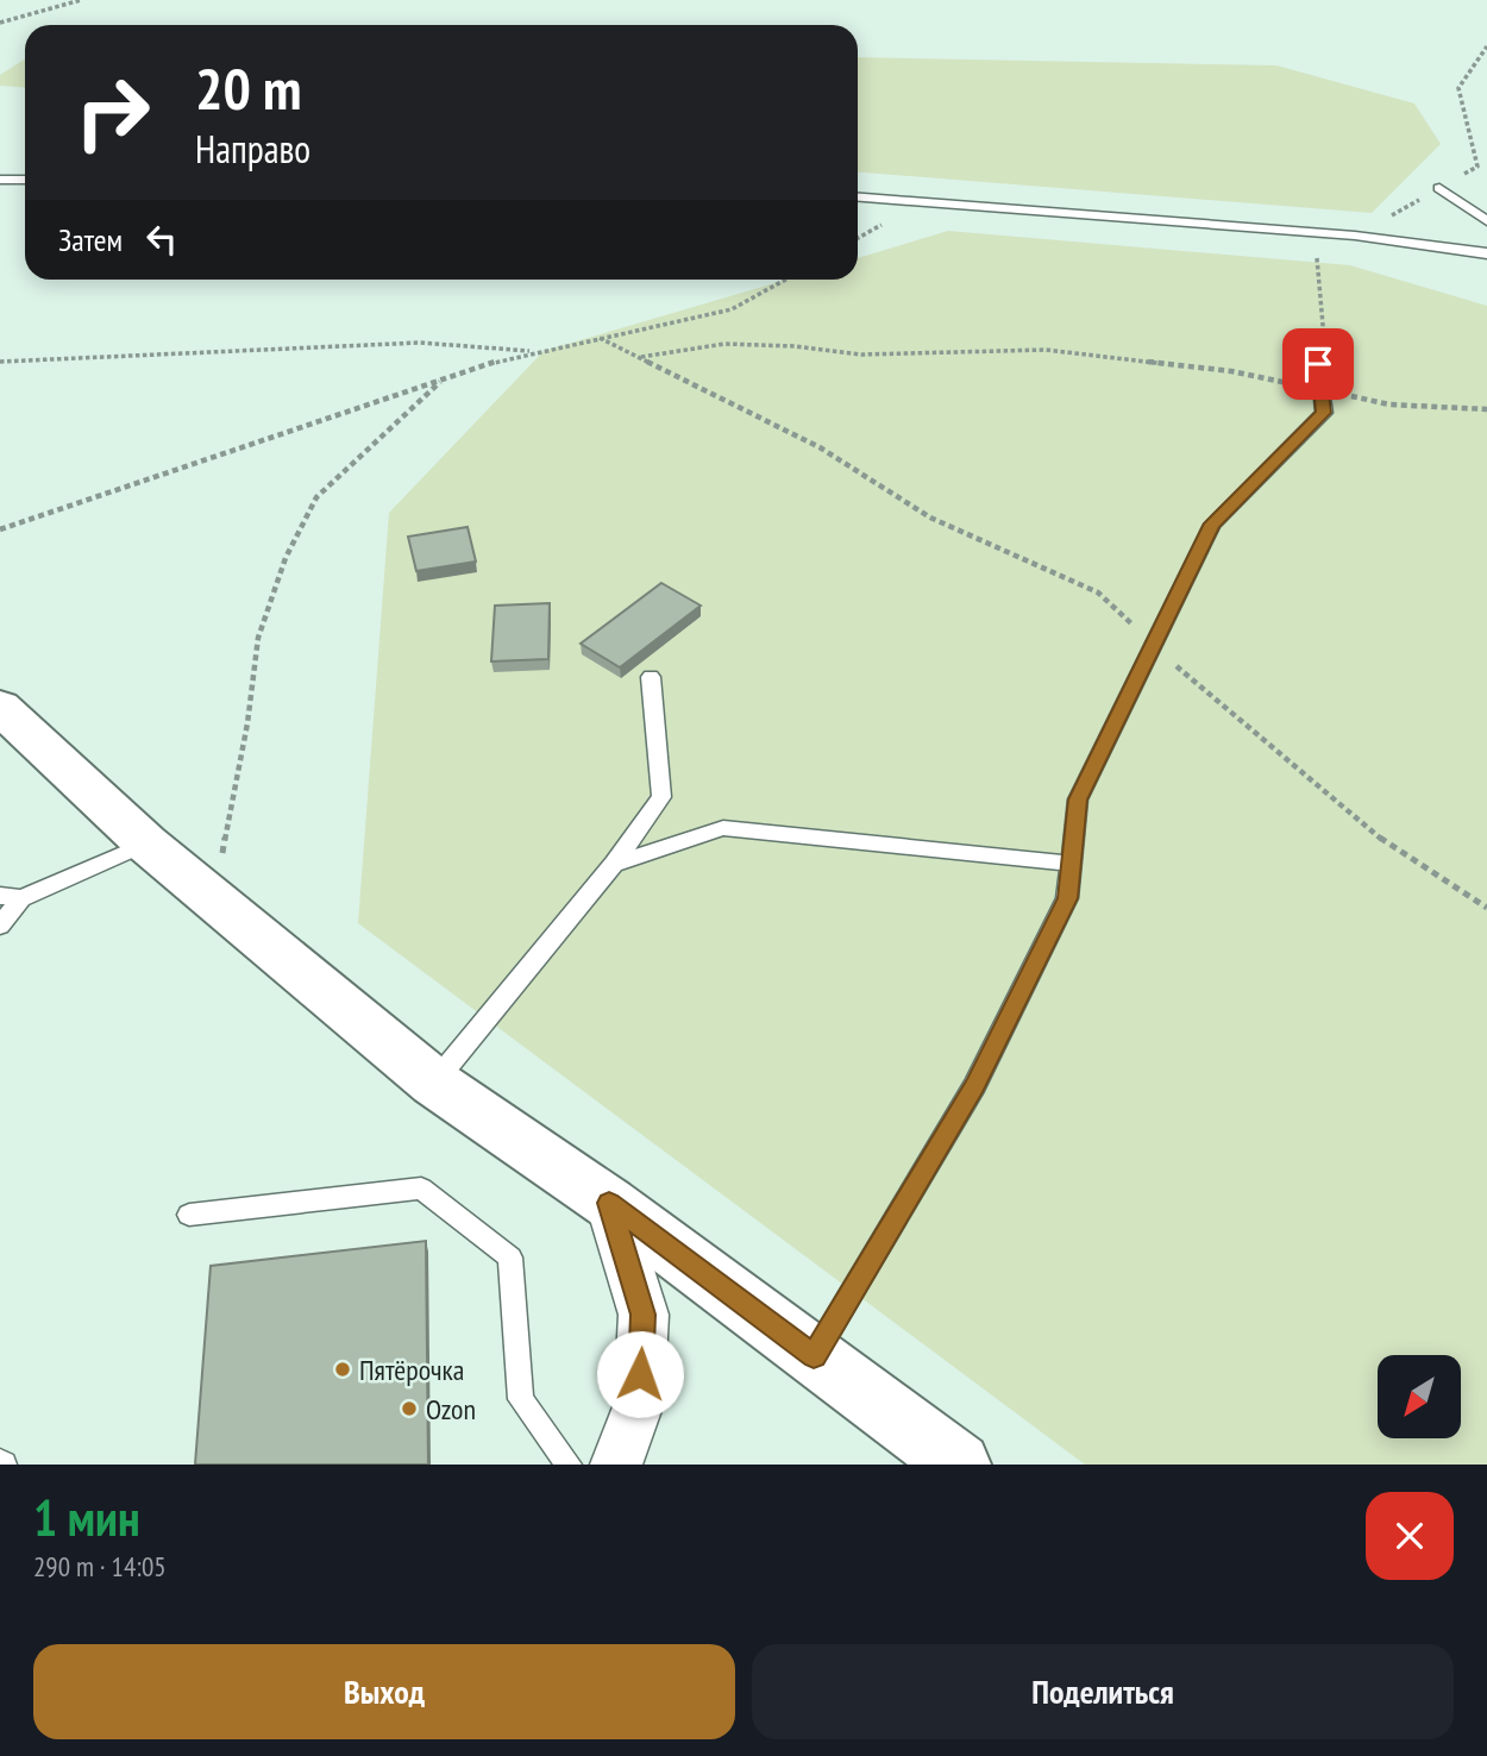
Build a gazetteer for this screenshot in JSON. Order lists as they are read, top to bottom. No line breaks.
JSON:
{"places":["Пятёрочка","Ozon"],"north":"bottom left","page":{"turn":["20 m","Направо"],"then":"Затем","heading":["1 мин","290 m · 14:05"],"buttons":["Выход","Поделиться"]}}
